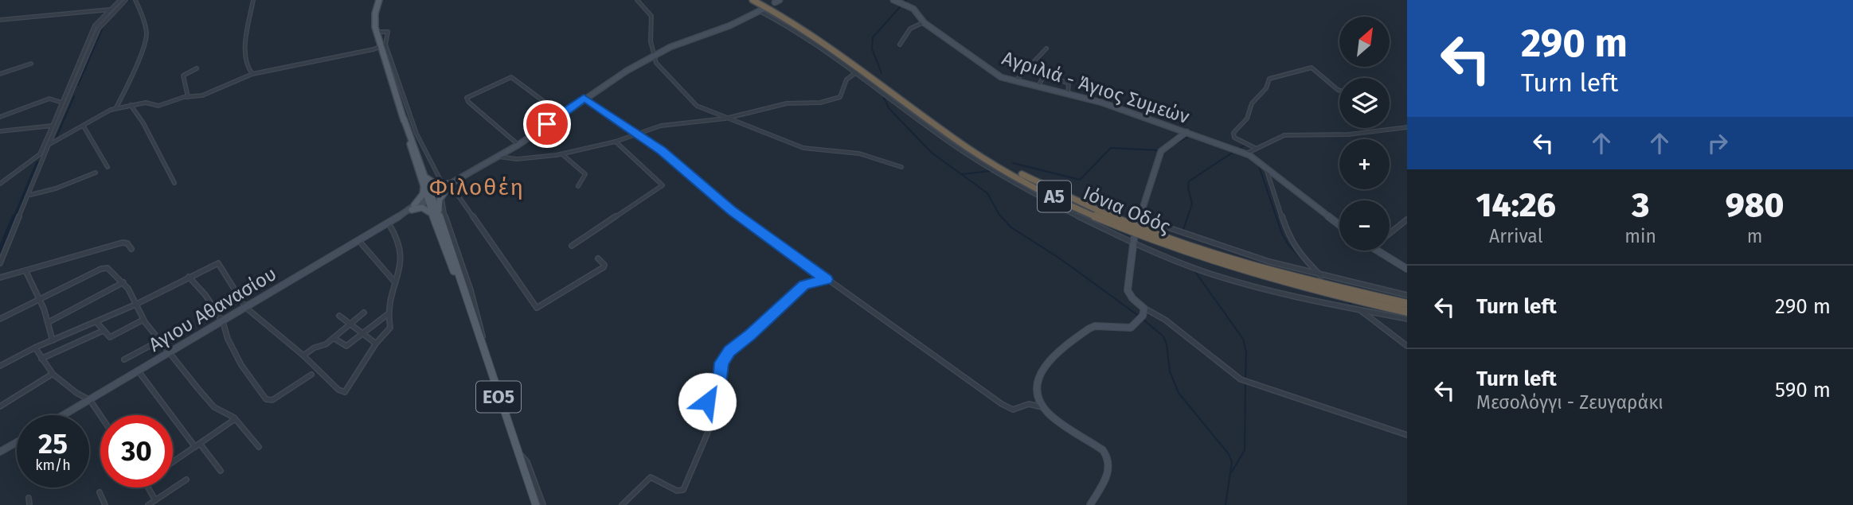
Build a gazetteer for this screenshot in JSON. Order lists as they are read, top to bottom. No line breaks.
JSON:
{"streets":{"highway":["Α5","Ιόνια Οδός"],"main road":["Αγριλιά - Άγιος Συμεών","Αγιου Αθανασίου","ΕΟ5"]},"crossings":[["Αγιου Αθανασίου","ΕΟ5"]],"districts":["Φιλοθέη"],"north":"top right","page":{"turn":["290 m","Turn left"],"map_buttons":["+","−"],"eta":["14:26","Arrival","3","min","980","m"],"list":[{"name":"Turn left","value":"290 m"},{"name":"Turn left","note":"Μεσολόγγι - Ζευγαράκι","value":"590 m"}],"speed":"25 km/h","limit":"30"}}
